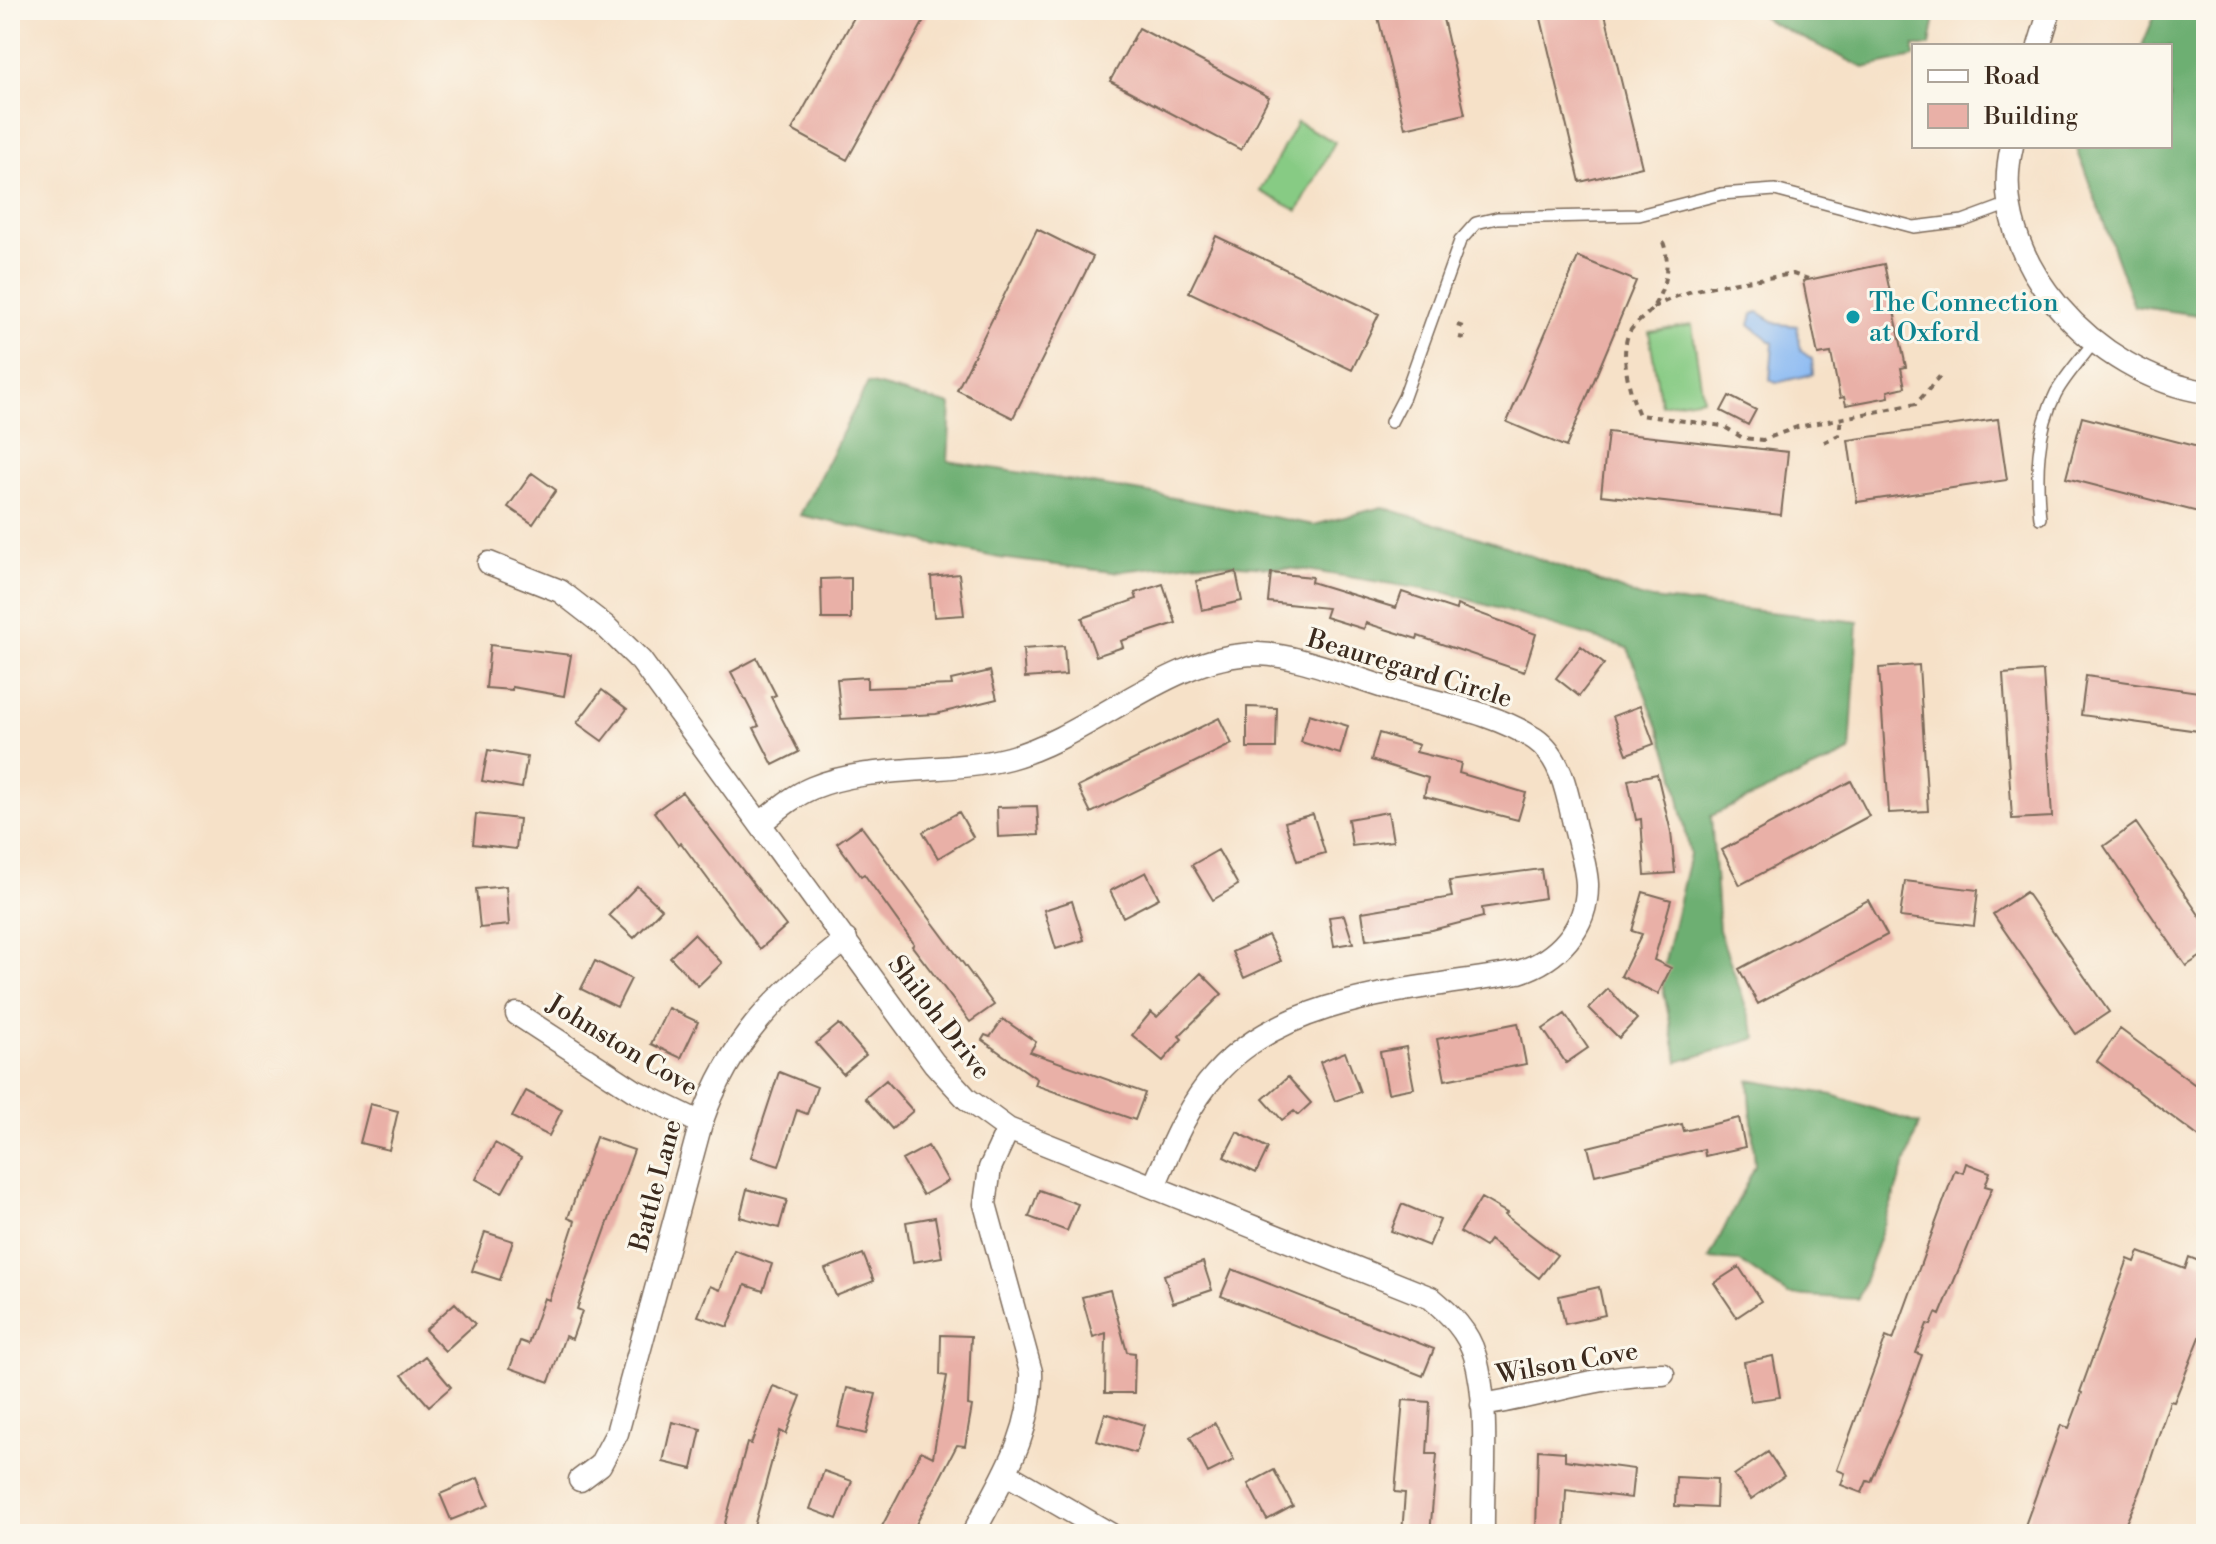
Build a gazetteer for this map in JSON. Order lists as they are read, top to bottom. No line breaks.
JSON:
{"streets":{"street":["Beauregard Circle","Shiloh Drive","Johnston Cove","Battle Lane","Wilson Cove"]},"crossings":[["Beauregard Circle","Shiloh Drive"],["Shiloh Drive","Battle Lane"],["Shiloh Drive","Wilson Cove"],["Johnston Cove","Battle Lane"]],"places":["The Connection at Oxford"],"legend":["Road","Building"]}
